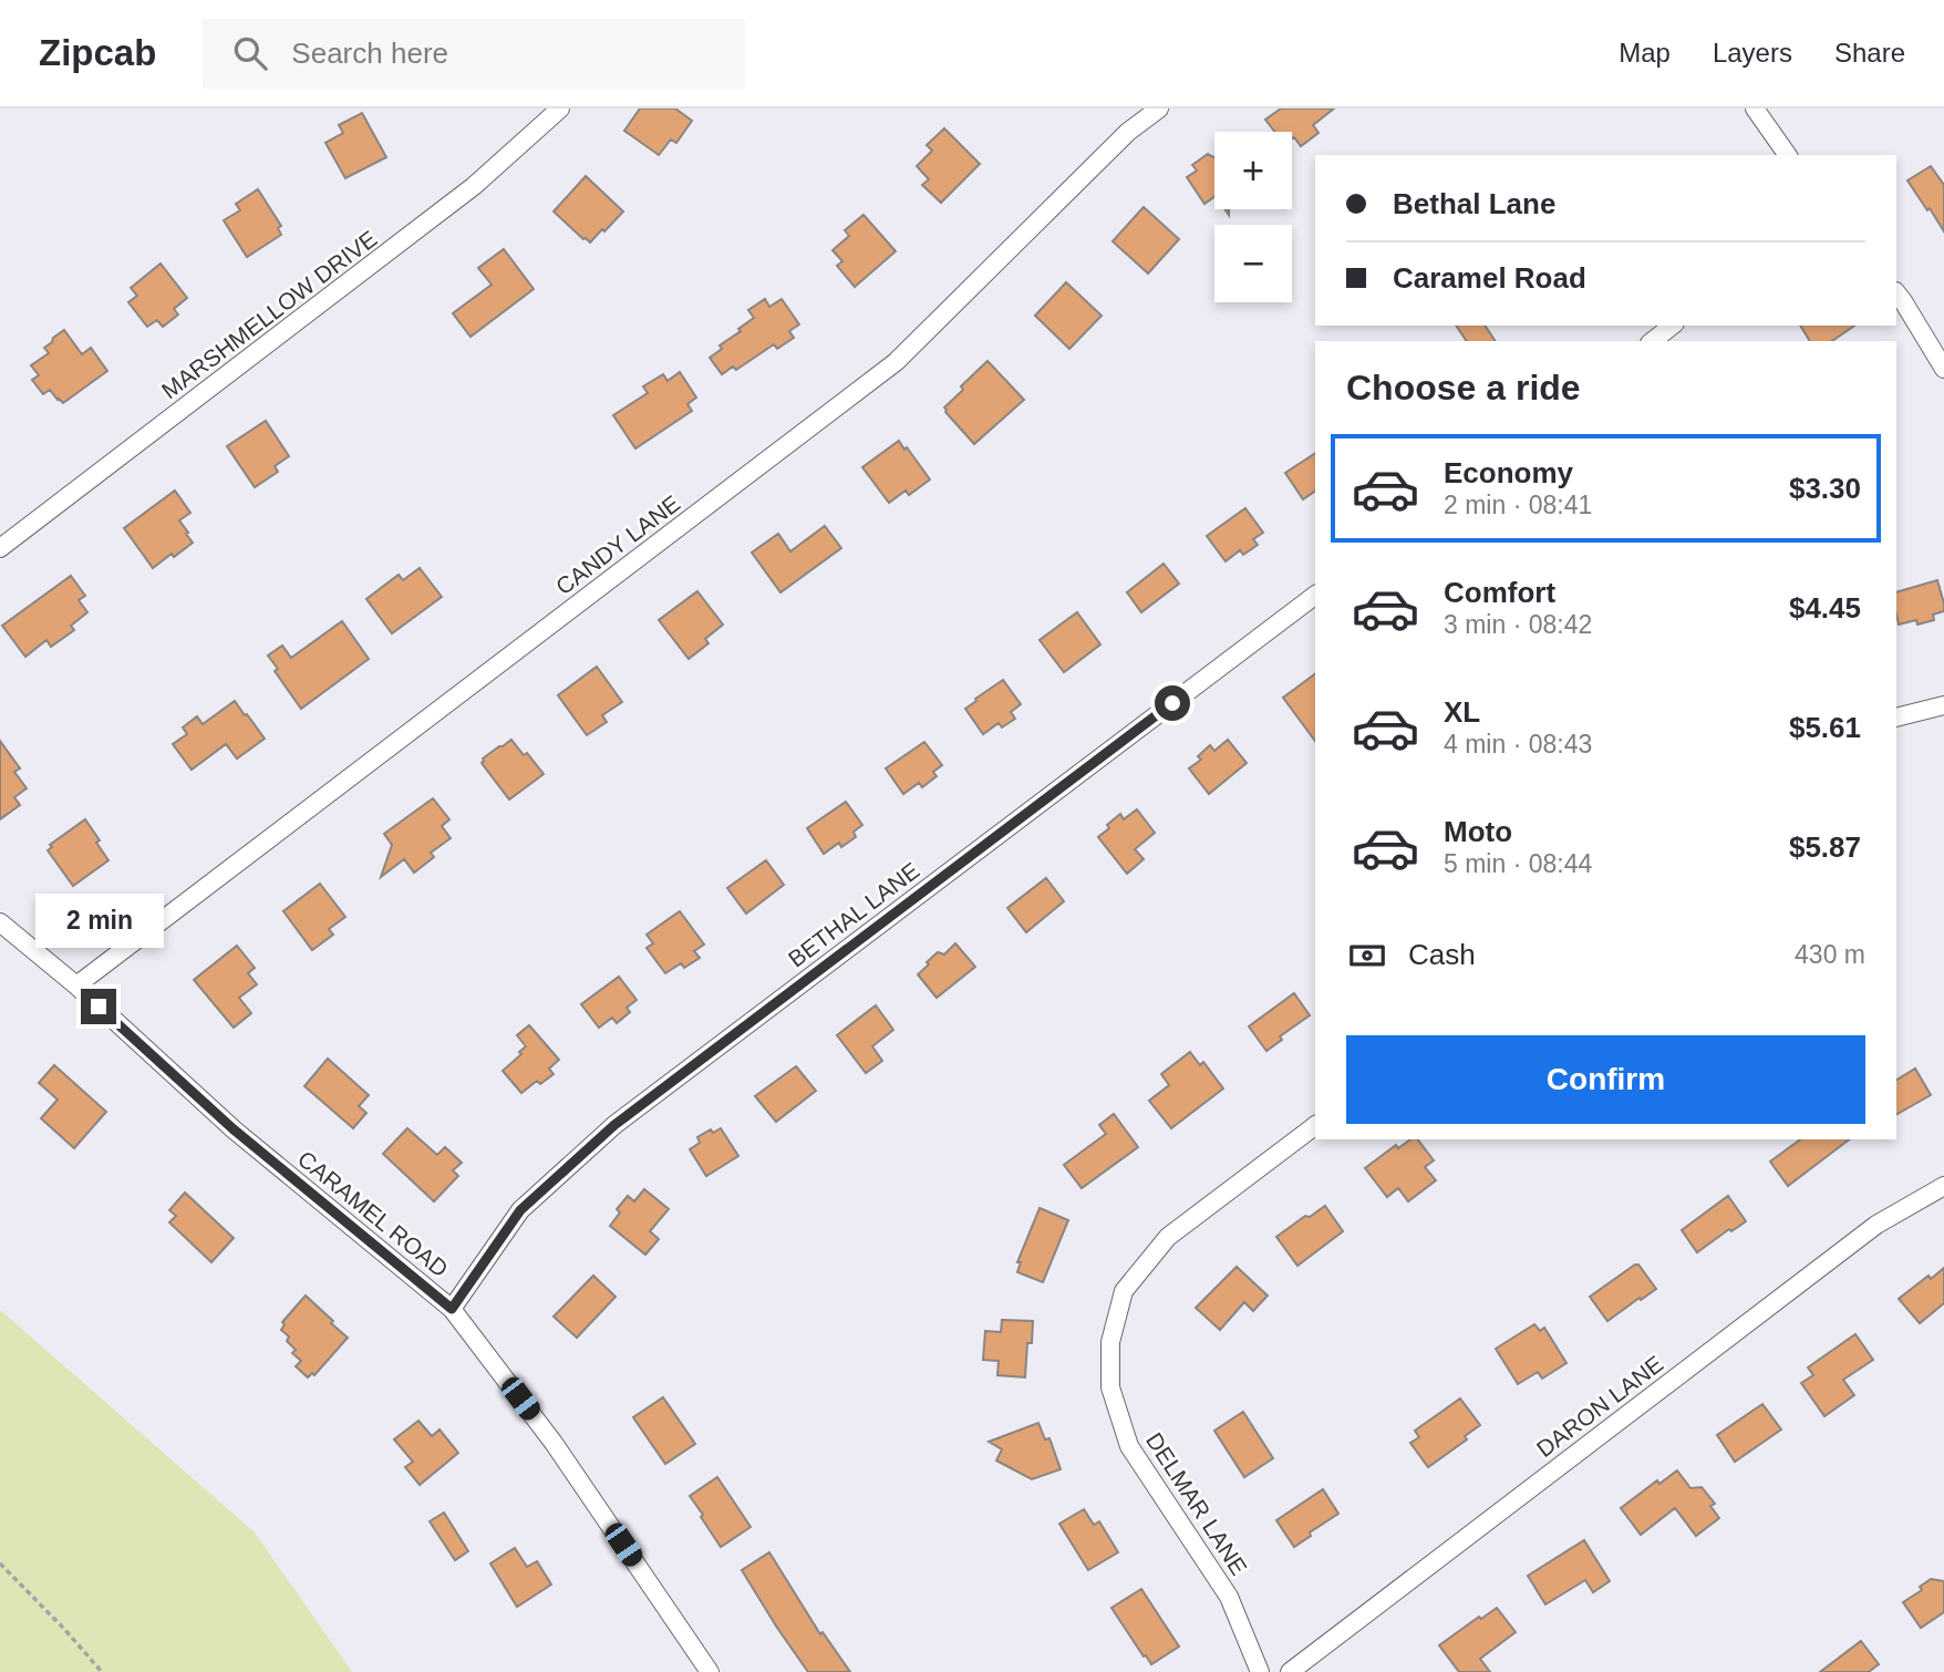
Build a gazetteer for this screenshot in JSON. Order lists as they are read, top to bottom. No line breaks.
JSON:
{"streets":{"street":["MARSHMELLOW DRIVE","CANDY LANE","BETHAL LANE","CARAMEL ROAD","DARON LANE","DELMAR LANE"]},"crossings":[["CANDY LANE","CARAMEL ROAD"],["BETHAL LANE","CARAMEL ROAD"]],"page":{"header":"Zipcab","search":"Search here","nav":["Map","Layers","Share"],"map_buttons":["+","−"],"banner":["Bethal Lane","Caramel Road"],"heading":"Choose a ride","list":[{"name":"Economy","note":"2 min · 08:41","value":"$3.30"},{"name":"Comfort","note":"3 min · 08:42","value":"$4.45"},{"name":"XL","note":"4 min · 08:43","value":"$5.61"},{"name":"Moto","note":"5 min · 08:44","value":"$5.87"}],"bubble":"2 min","pay":["Cash","430 m"],"buttons":"Confirm"}}
